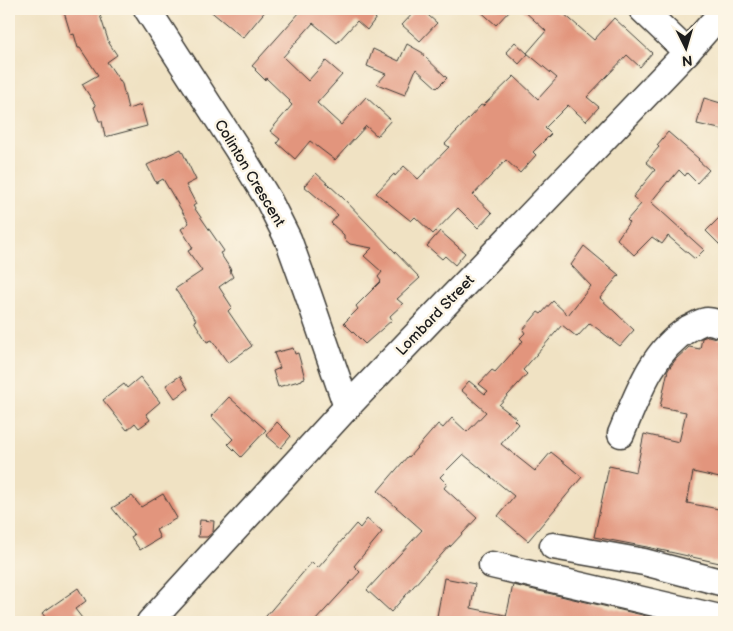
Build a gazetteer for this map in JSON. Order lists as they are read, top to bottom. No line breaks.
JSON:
{"streets":{"street":["Colinton Crescent","Lombard Street"]},"crossings":[["Colinton Crescent","Lombard Street"]],"north":"bottom"}
